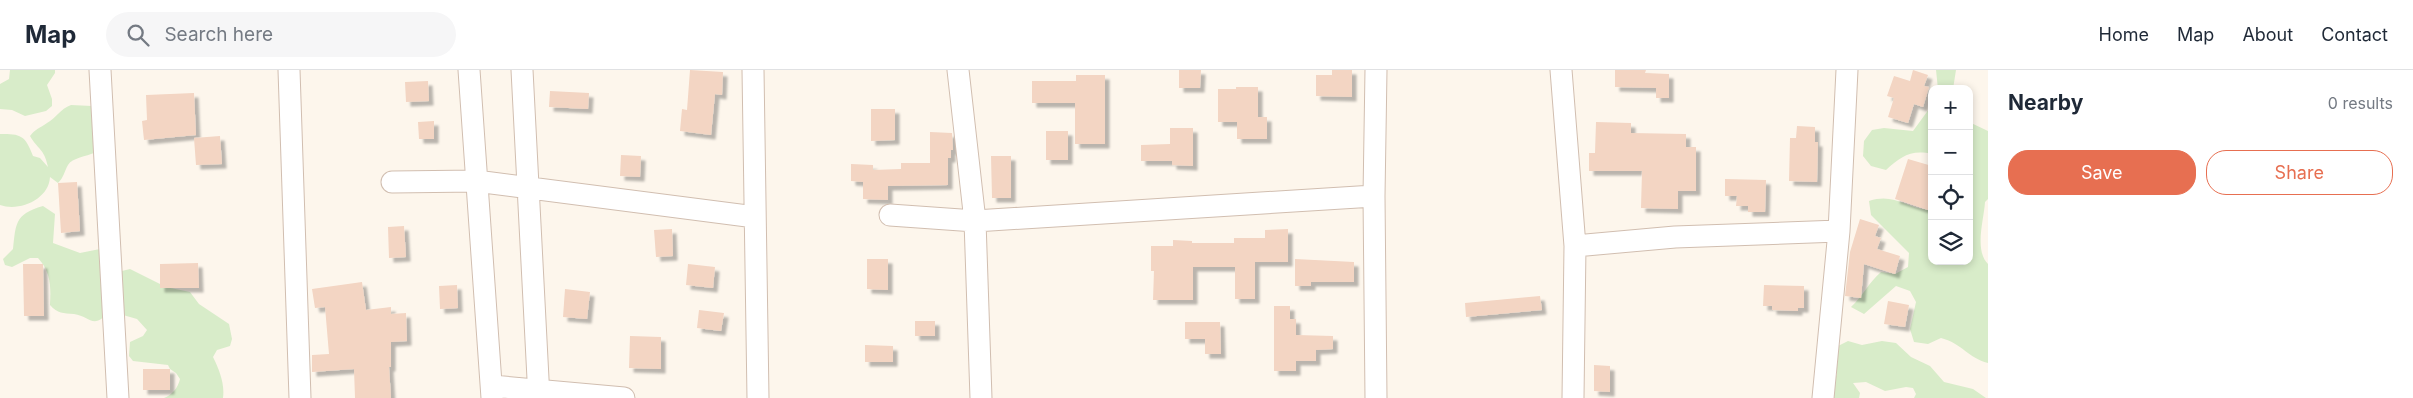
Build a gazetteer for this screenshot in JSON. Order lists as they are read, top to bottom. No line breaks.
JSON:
{"page":{"header":"Map","search":"Search here","nav":["Home","Map","About","Contact"],"heading":["Nearby","0 results"],"map_buttons":["+","−"],"buttons":["Save","Share"]}}
